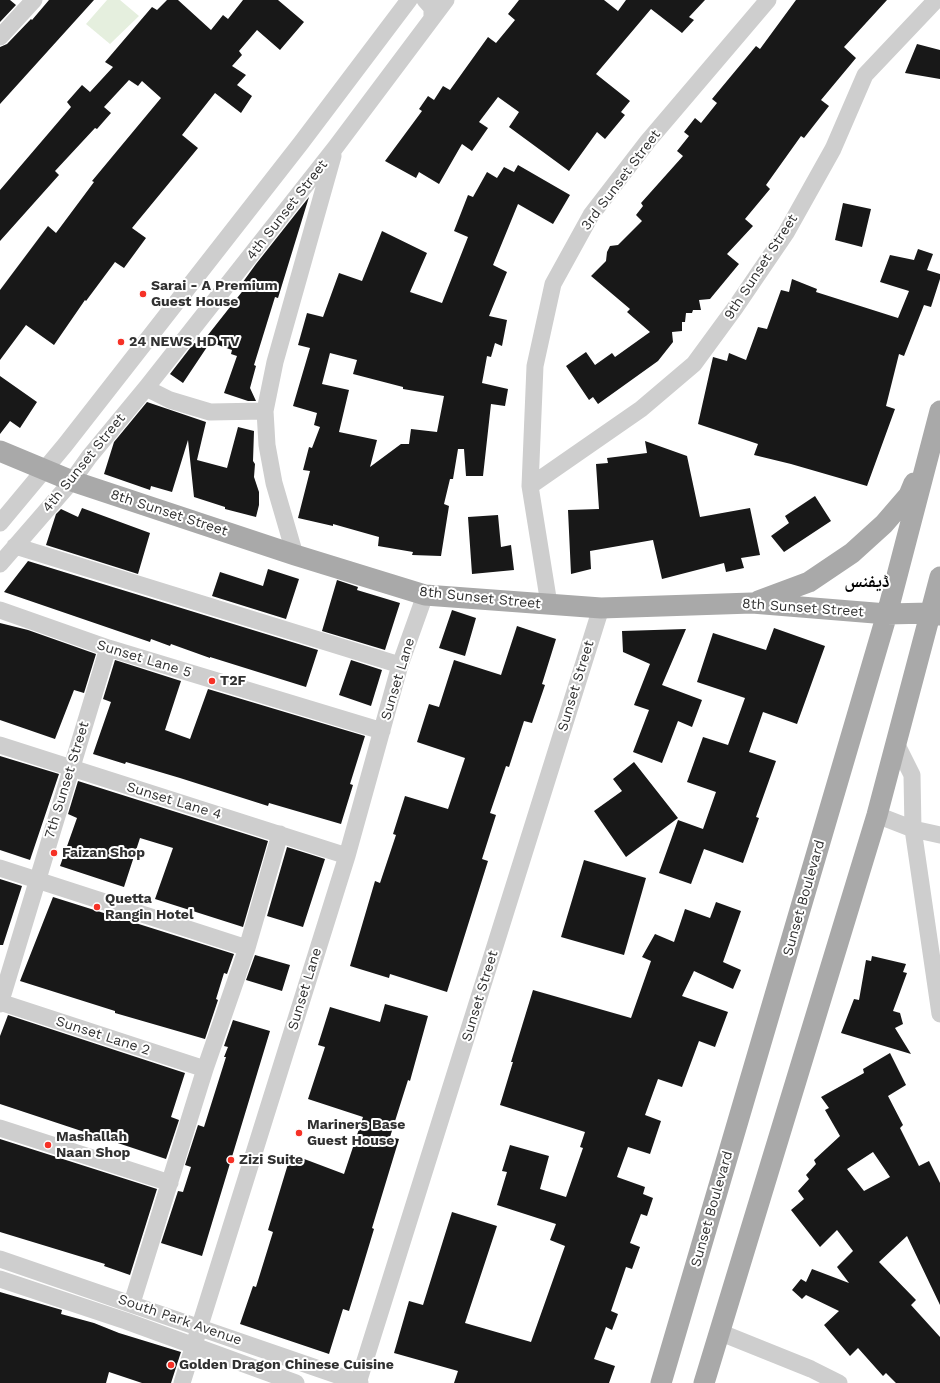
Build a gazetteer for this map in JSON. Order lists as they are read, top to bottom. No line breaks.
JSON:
{"streets":{"main road":["8th Sunset Street","Sunset Boulevard"],"street":["3rd Sunset Street","4th Sunset Street","9th Sunset Street","Sunset Lane 5","Sunset Lane","Sunset Street","7th Sunset Street","Sunset Lane 4","Sunset Lane 2","South Park Avenue"]},"crossings":[["3rd Sunset Street","9th Sunset Street"],["3rd Sunset Street","8th Sunset Street"],["4th Sunset Street","8th Sunset Street"],["8th Sunset Street","Sunset Lane"],["8th Sunset Street","Sunset Street"],["8th Sunset Street","Sunset Boulevard"],["Sunset Lane 5","Sunset Lane"],["Sunset Lane 5","7th Sunset Street"],["Sunset Lane","Sunset Lane 4"],["Sunset Lane","South Park Avenue"],["Sunset Street","South Park Avenue"],["7th Sunset Street","Sunset Lane 4"],["7th Sunset Street","Sunset Lane 2"]],"districts":["ڈیفنس"],"places":["Sarai - A Premium Guest House","24 NEWS HD TV","T2F","Faizan Shop","Quetta Rangin Hotel","Mariners Base Guest House","Mashallah Naan Shop","Zizi Suite","Golden Dragon Chinese Cuisine"]}
